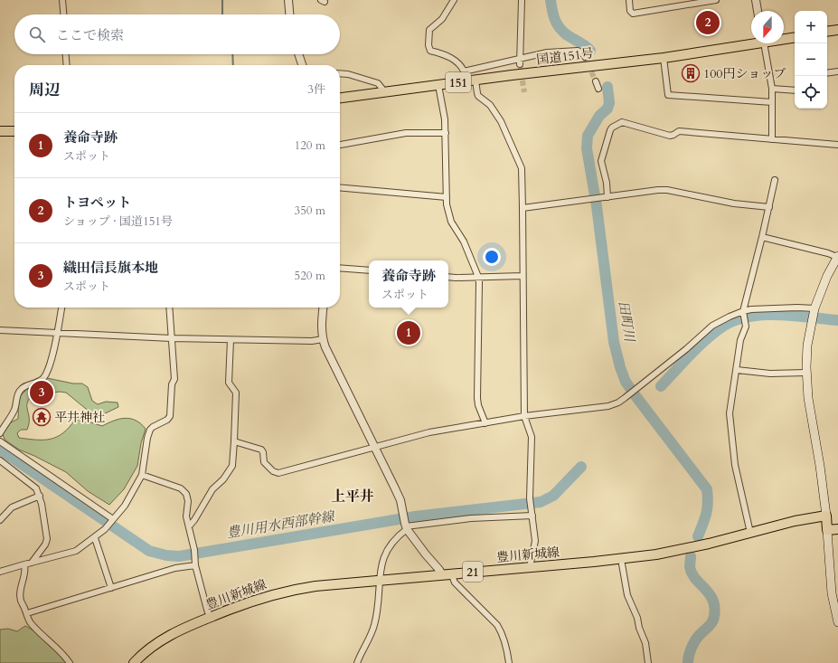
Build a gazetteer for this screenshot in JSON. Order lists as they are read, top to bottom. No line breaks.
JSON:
{"streets":{"main road":["国道151号","151","豊川新城線","21"]},"districts":["上平井"],"water":["田町川","豊川用水西部幹線"],"places":{"building":["100円ショップ"],"temple":["平井神社"]},"north":"bottom","page":{"pins":["2","1","3"],"map_buttons":["+","−"],"search":"ここで検索","heading":["周辺","3件"],"list":[{"mark":"1","name":"養命寺跡","note":"スポット","value":"120 m"},{"mark":"2","name":"トヨペット","note":"ショップ · 国道151号","value":"350 m"},{"mark":"3","name":"織田信長旗本地","note":"スポット","value":"520 m"}],"popup":["養命寺跡","スポット"]}}
